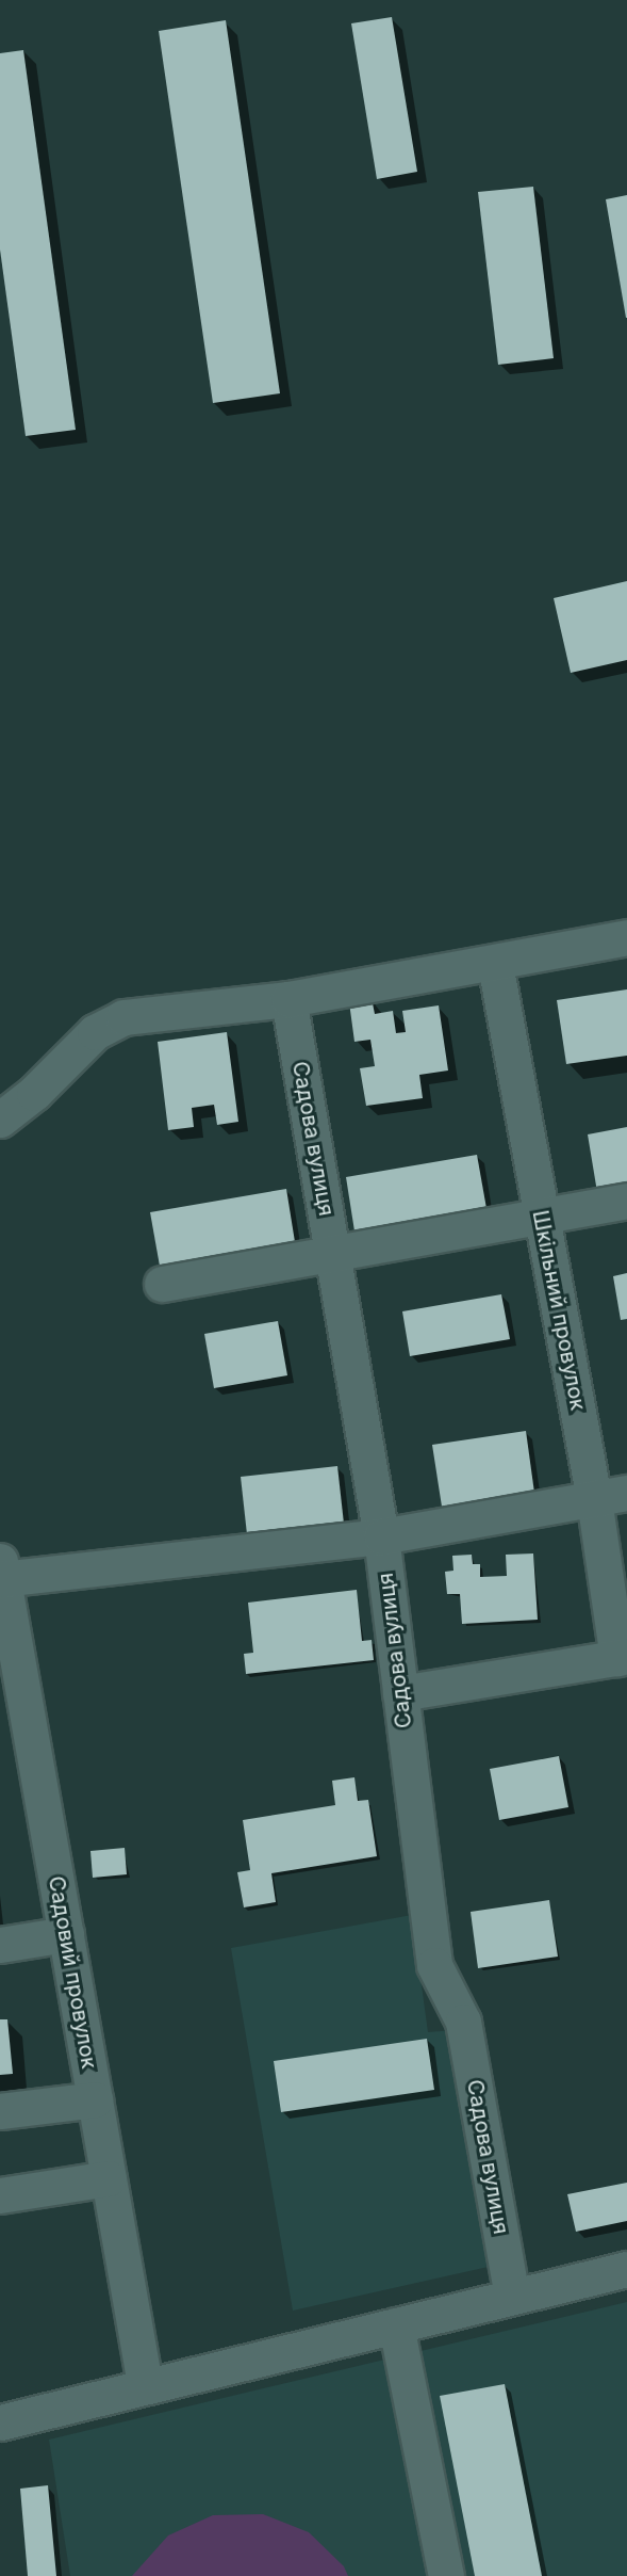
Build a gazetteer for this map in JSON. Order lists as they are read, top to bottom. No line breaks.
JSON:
{"streets":{"street":["Садова вулиця","Шкільний провулок","Садовий провулок"]}}
